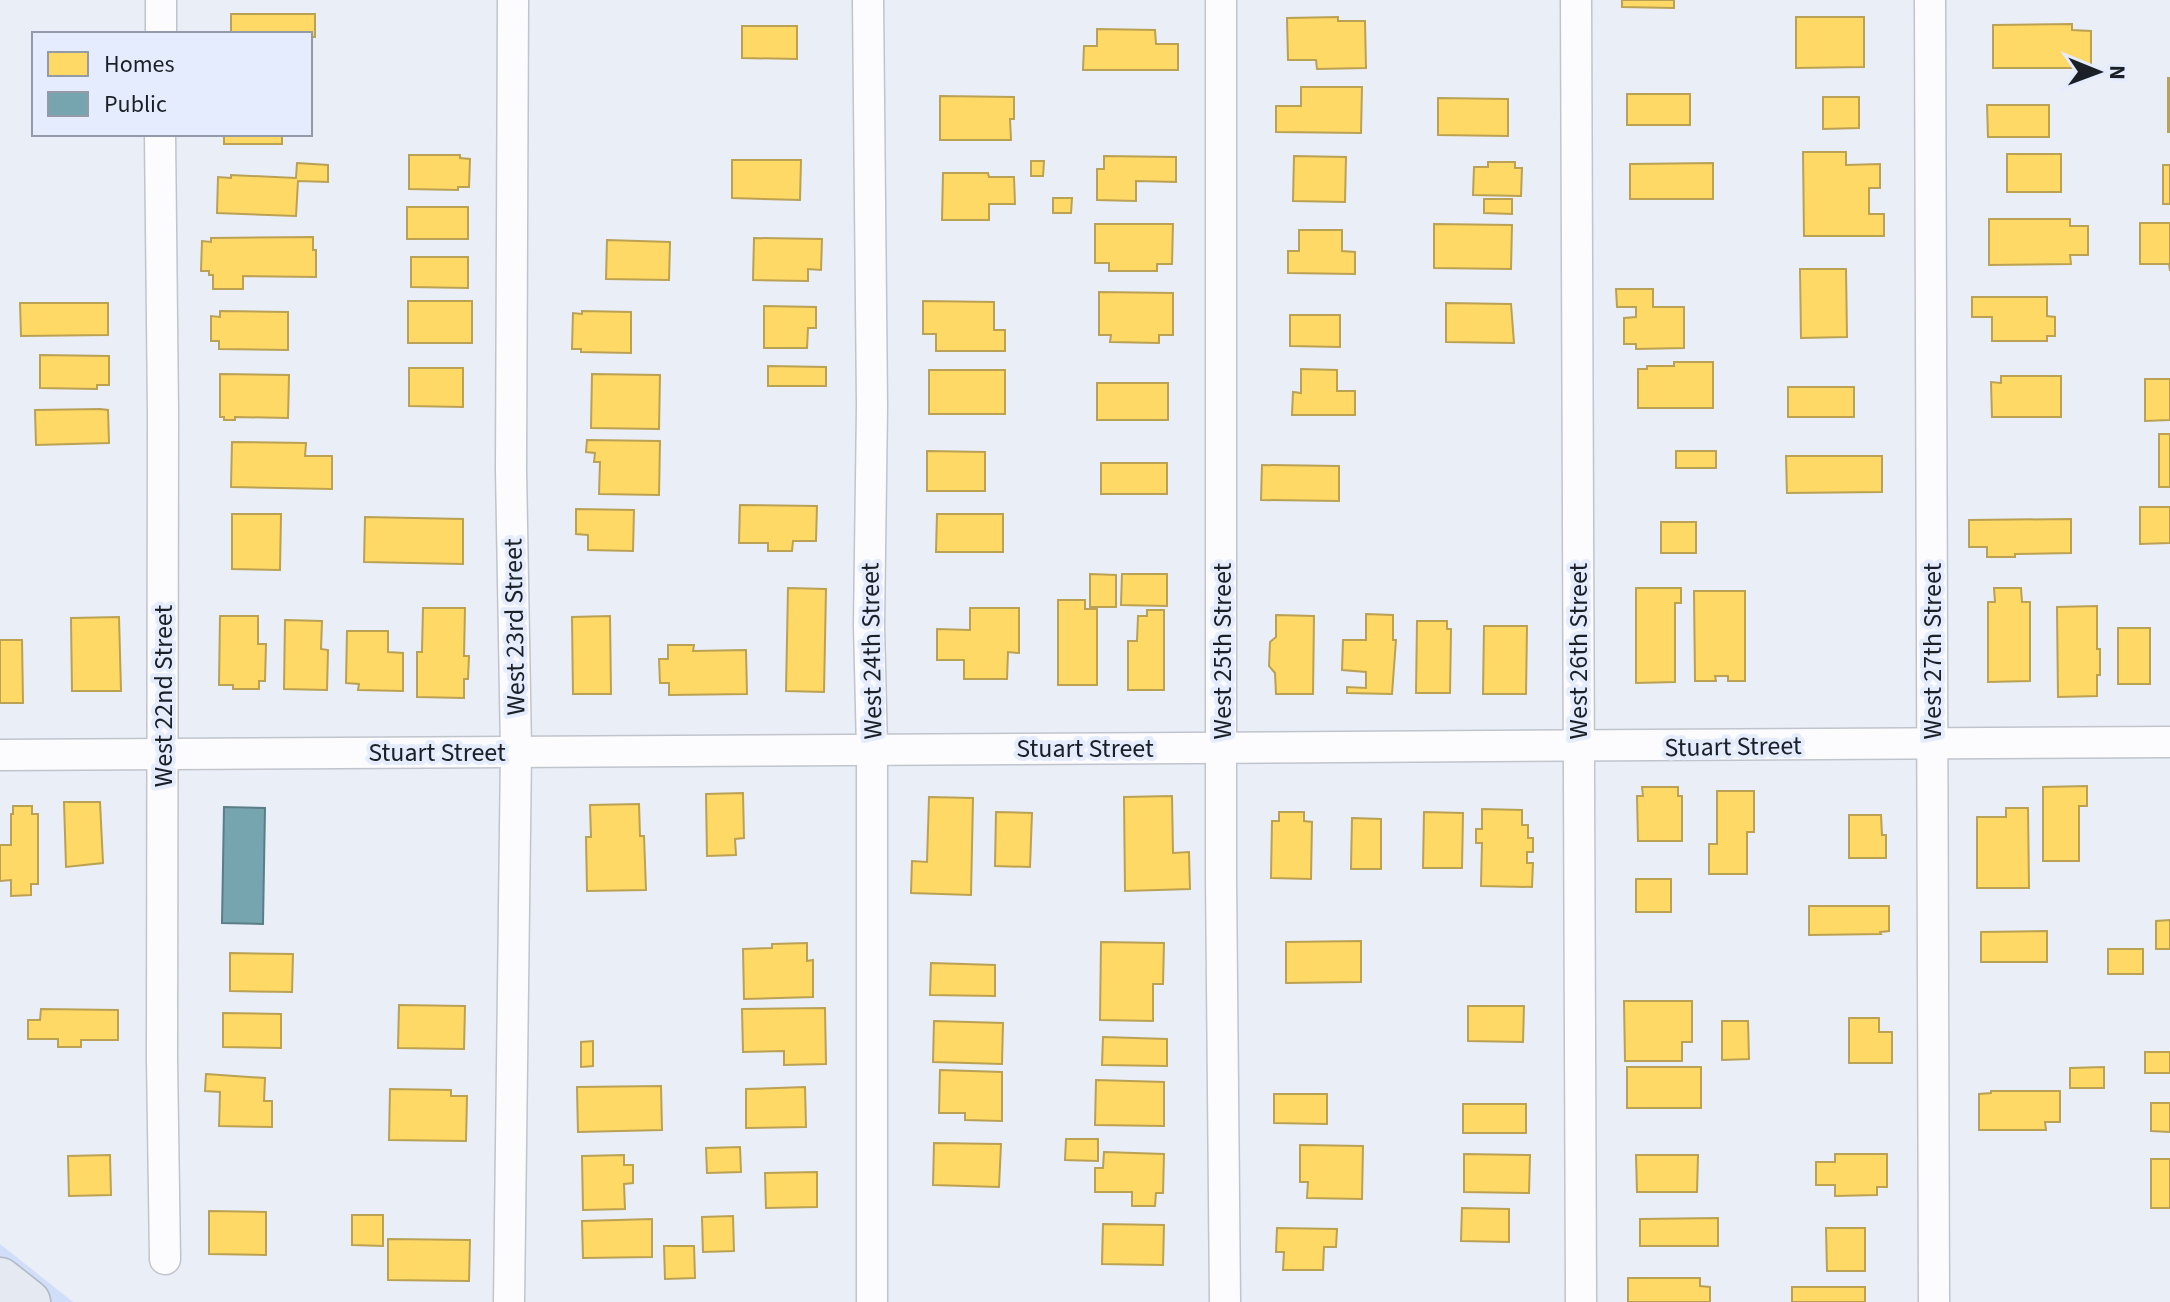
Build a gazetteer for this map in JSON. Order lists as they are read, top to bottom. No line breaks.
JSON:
{"streets":{"street":["West 23rd Street","West 24th Street","West 25th Street","West 26th Street","West 27th Street","West 22nd Street","Stuart Street"]},"crossings":[["West 23rd Street","Stuart Street"],["West 24th Street","Stuart Street"],["West 25th Street","Stuart Street"],["West 26th Street","Stuart Street"],["West 27th Street","Stuart Street"],["West 22nd Street","Stuart Street"]],"legend":["Homes","Public"],"north":"right"}
